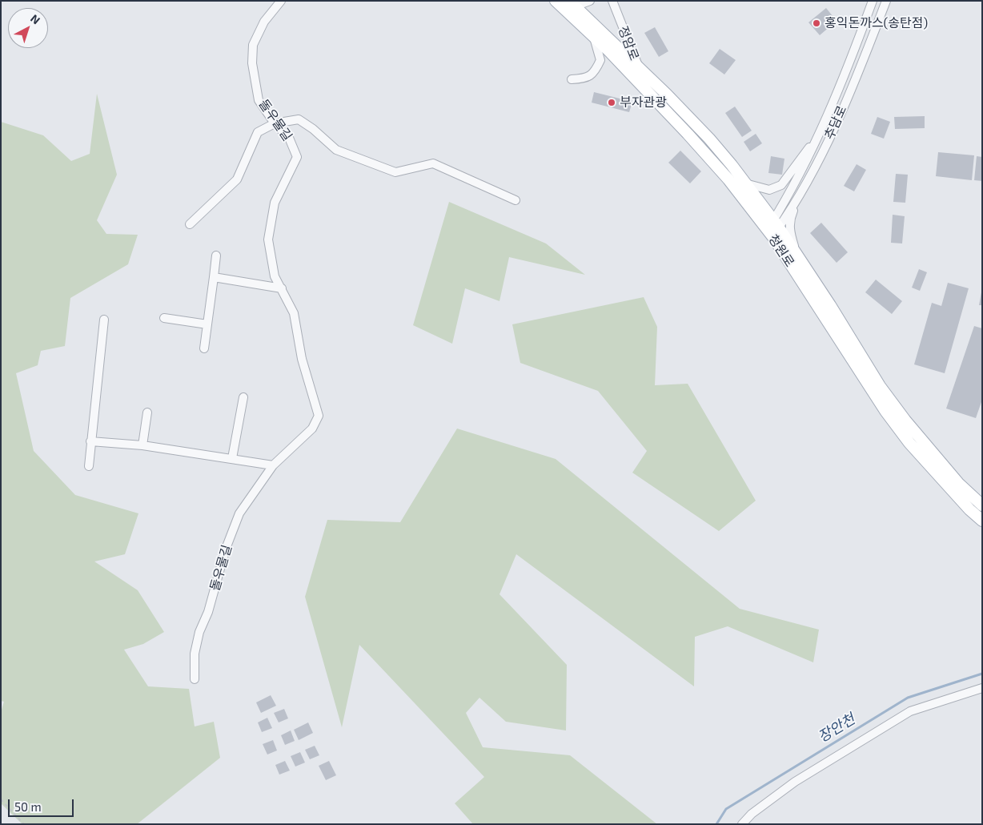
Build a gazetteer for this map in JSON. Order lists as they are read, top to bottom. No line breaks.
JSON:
{"streets":{"main road":["청원로"],"street":["정암로","돌우물길","추담로"]},"crossings":[["정암로","청원로"],["추담로","청원로"]],"water":["장안천"],"places":["홍익돈까스(송탄점)","부자관광"],"scale_bar":"50 m","north":"top right"}
